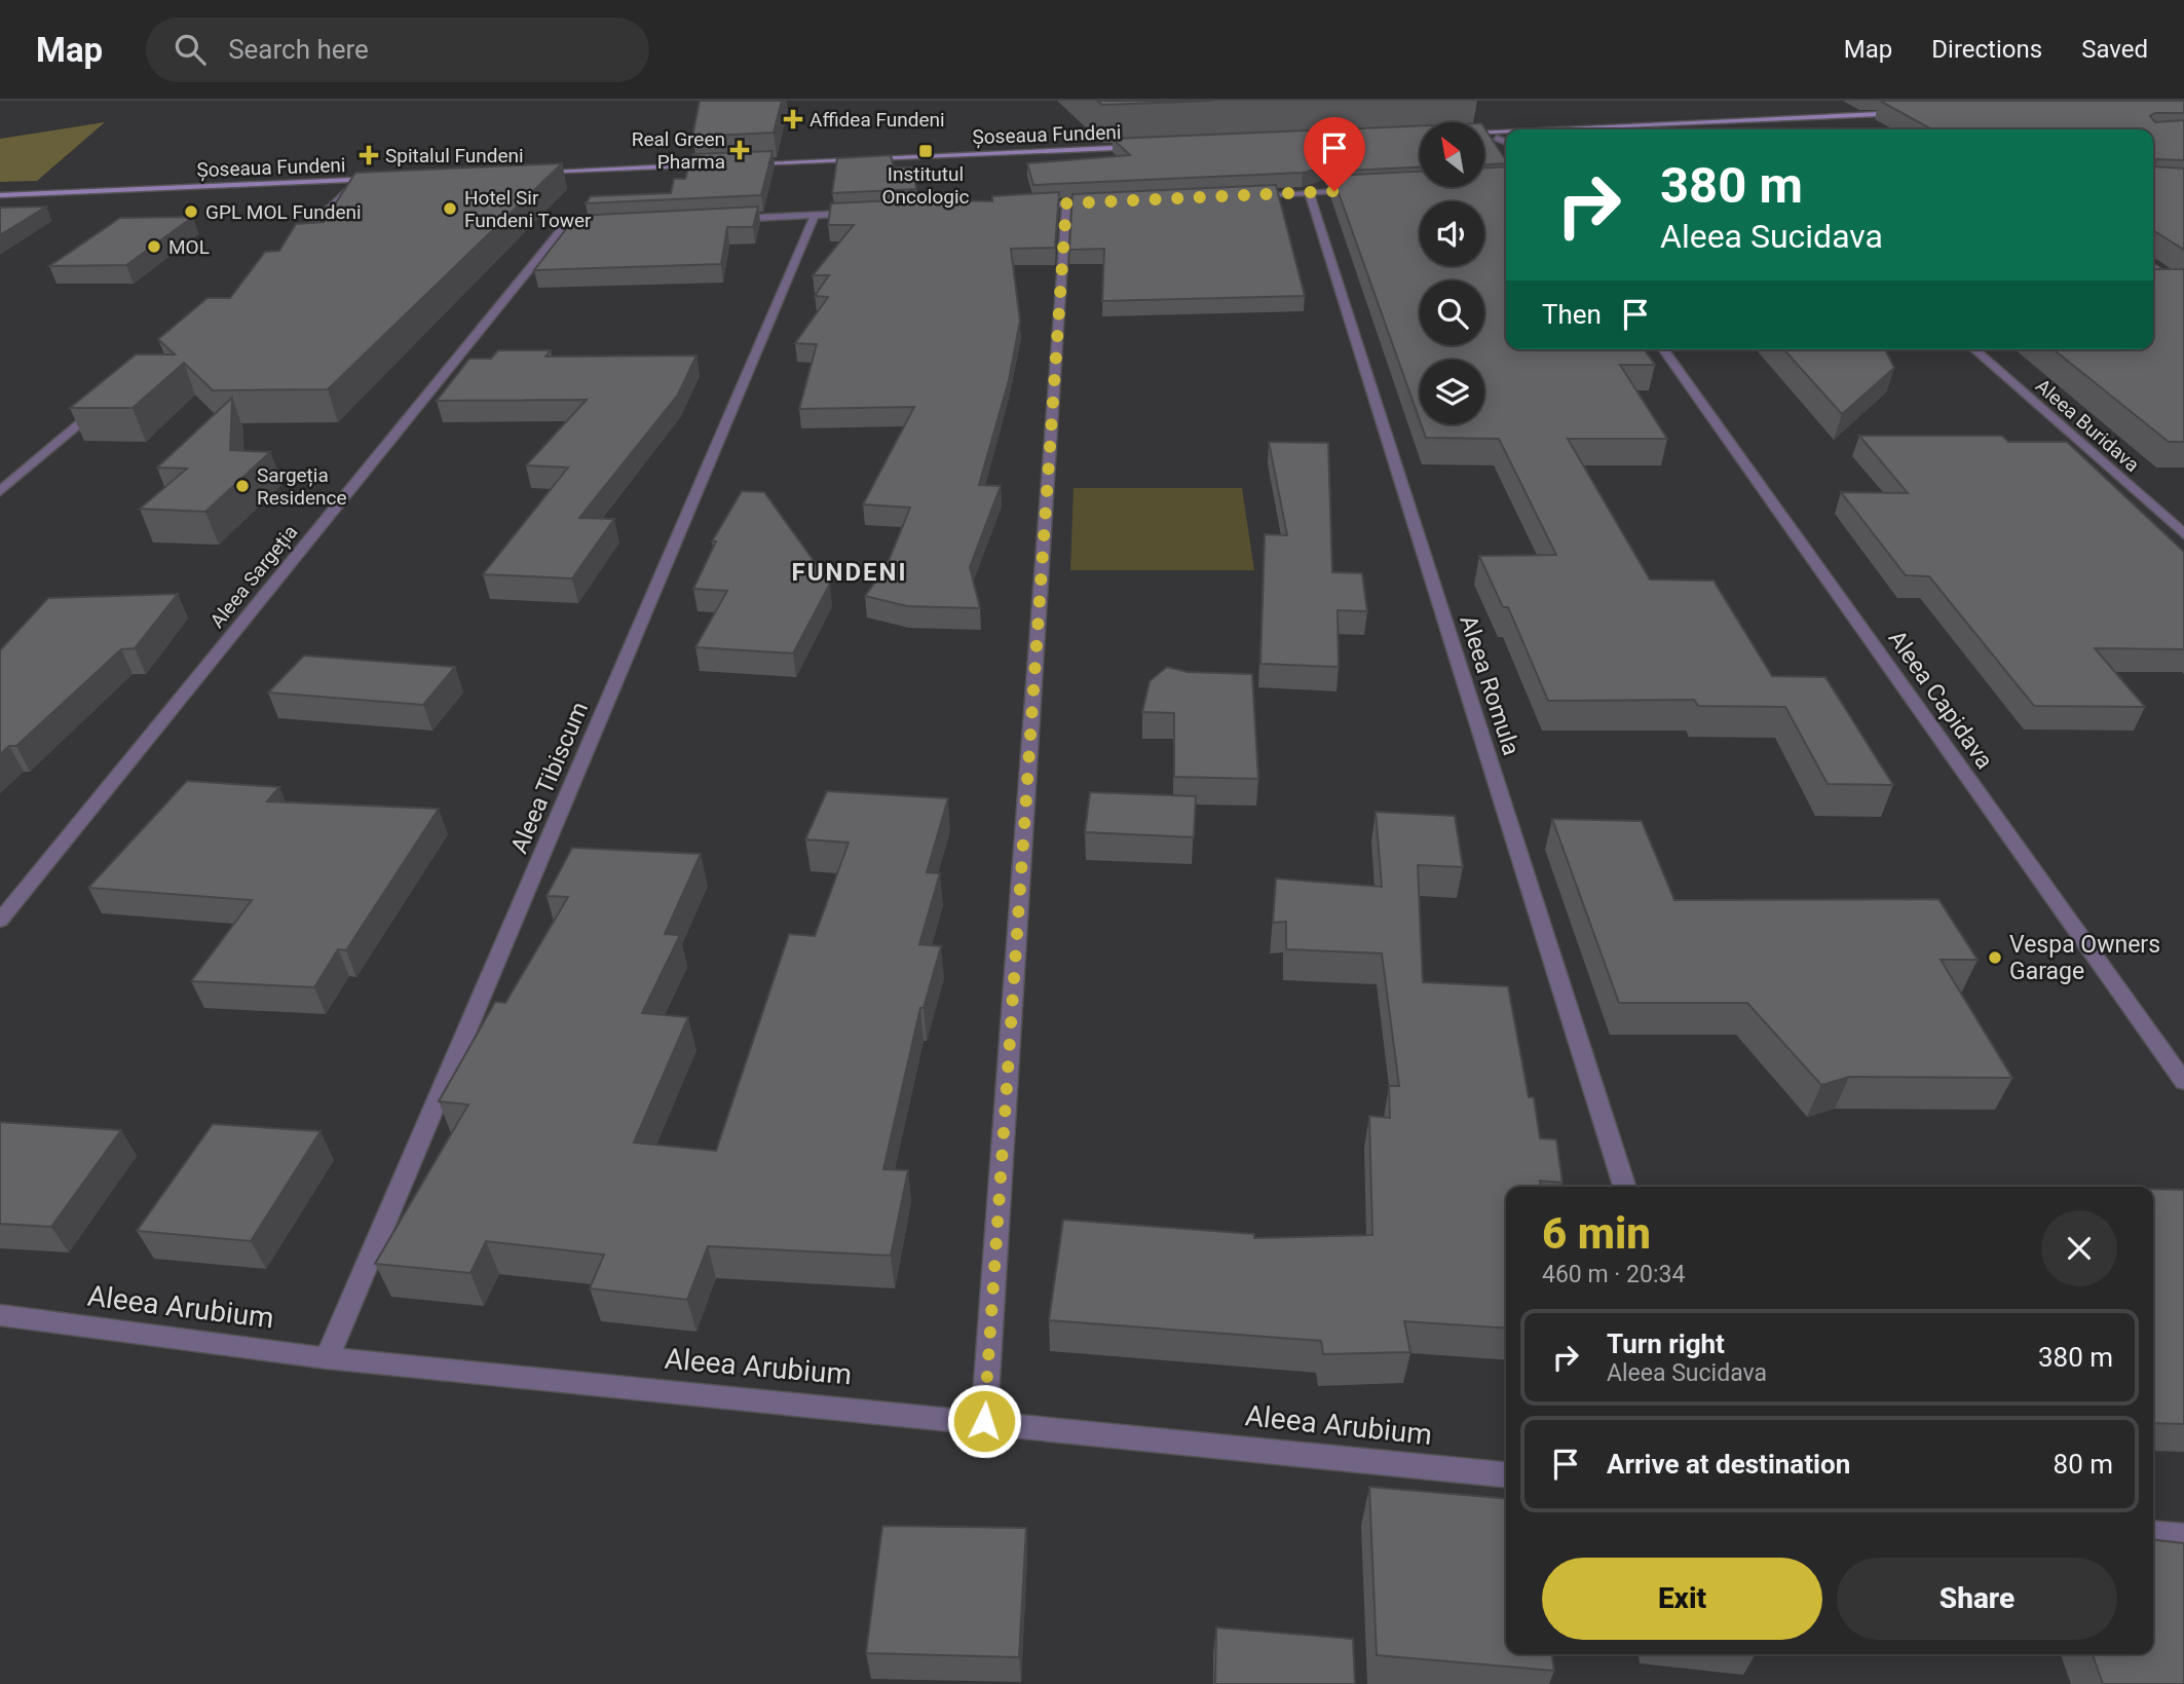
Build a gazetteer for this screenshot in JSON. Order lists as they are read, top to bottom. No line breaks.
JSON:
{"streets":{"main road":["Șoseaua Fundeni"],"street":["Aleea Buridava","Aleea Sargeția","Aleea Romula","Aleea Capidava","Aleea Tibiscum","Aleea Arubium"]},"crossings":[["Aleea Tibiscum","Aleea Arubium"]],"districts":["FUNDENI"],"places":{"health":["Affidea Fundeni","Real Green Pharma","Spitalul Fundeni"],"transit":["Institutul Oncologic"],"other":["Hotel Sir Fundeni Tower","GPL MOL Fundeni","MOL","Sargeția Residence","Vespa Owners Garage"]},"north":"top left","page":{"header":"Map","search":"Search here","nav":["Map","Directions","Saved"],"turn":["380 m","Aleea Sucidava"],"then":"Then","heading":["6 min","460 m · 20:34"],"list":[{"name":"Turn right","note":"Aleea Sucidava","value":"380 m"},{"name":"Arrive at destination","value":"80 m"}],"buttons":["Exit","Share"]}}
